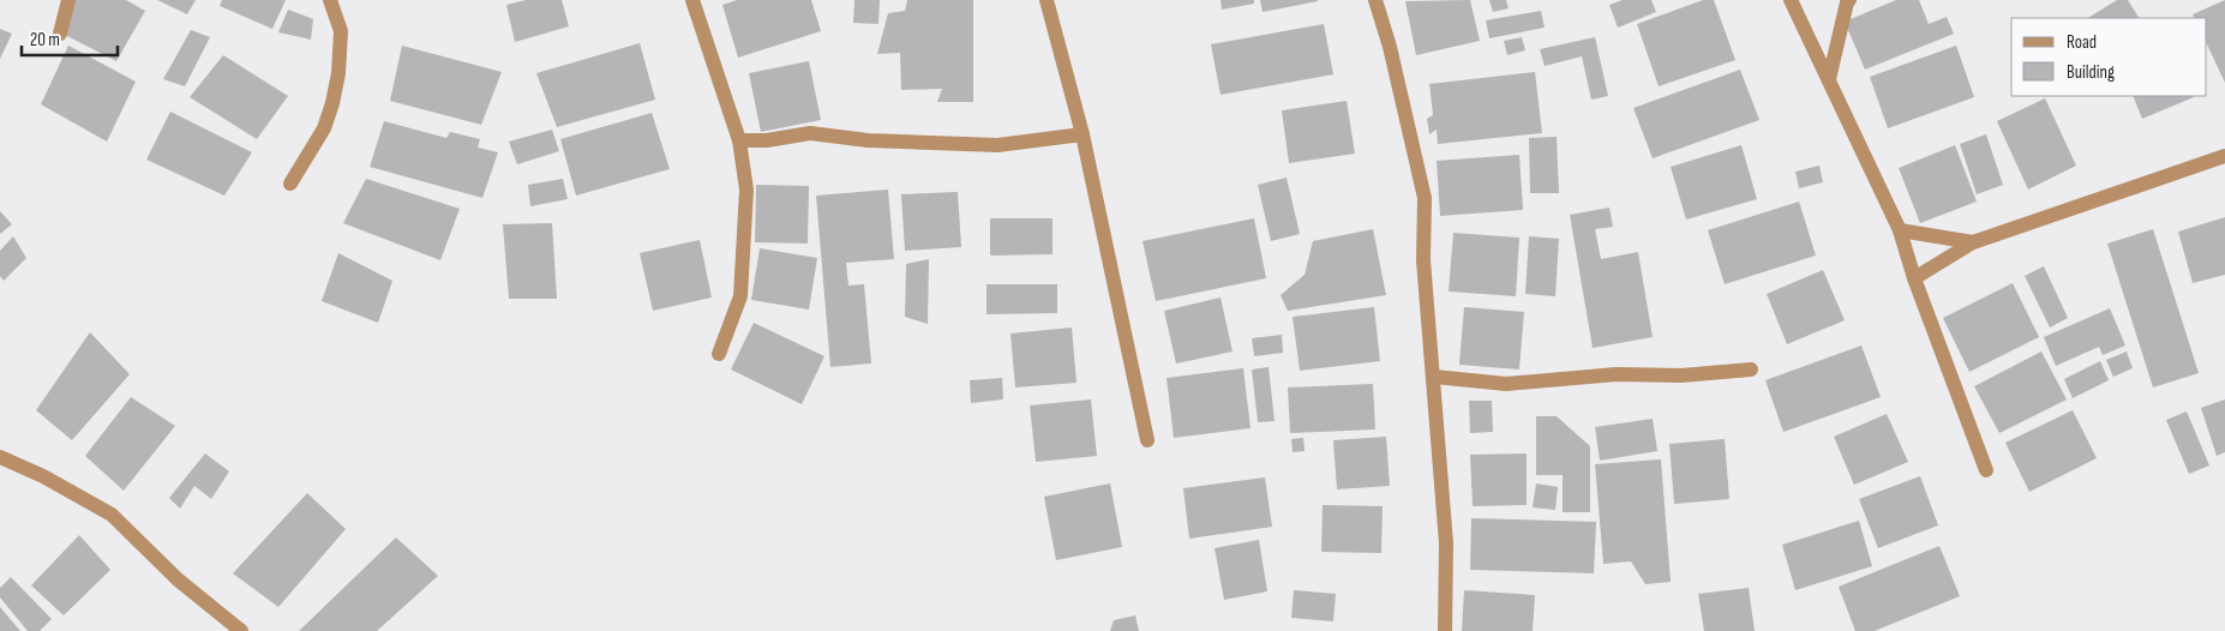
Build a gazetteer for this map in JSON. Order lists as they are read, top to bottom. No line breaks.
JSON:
{"legend":["Road","Building"],"scale_bar":"20 m"}
